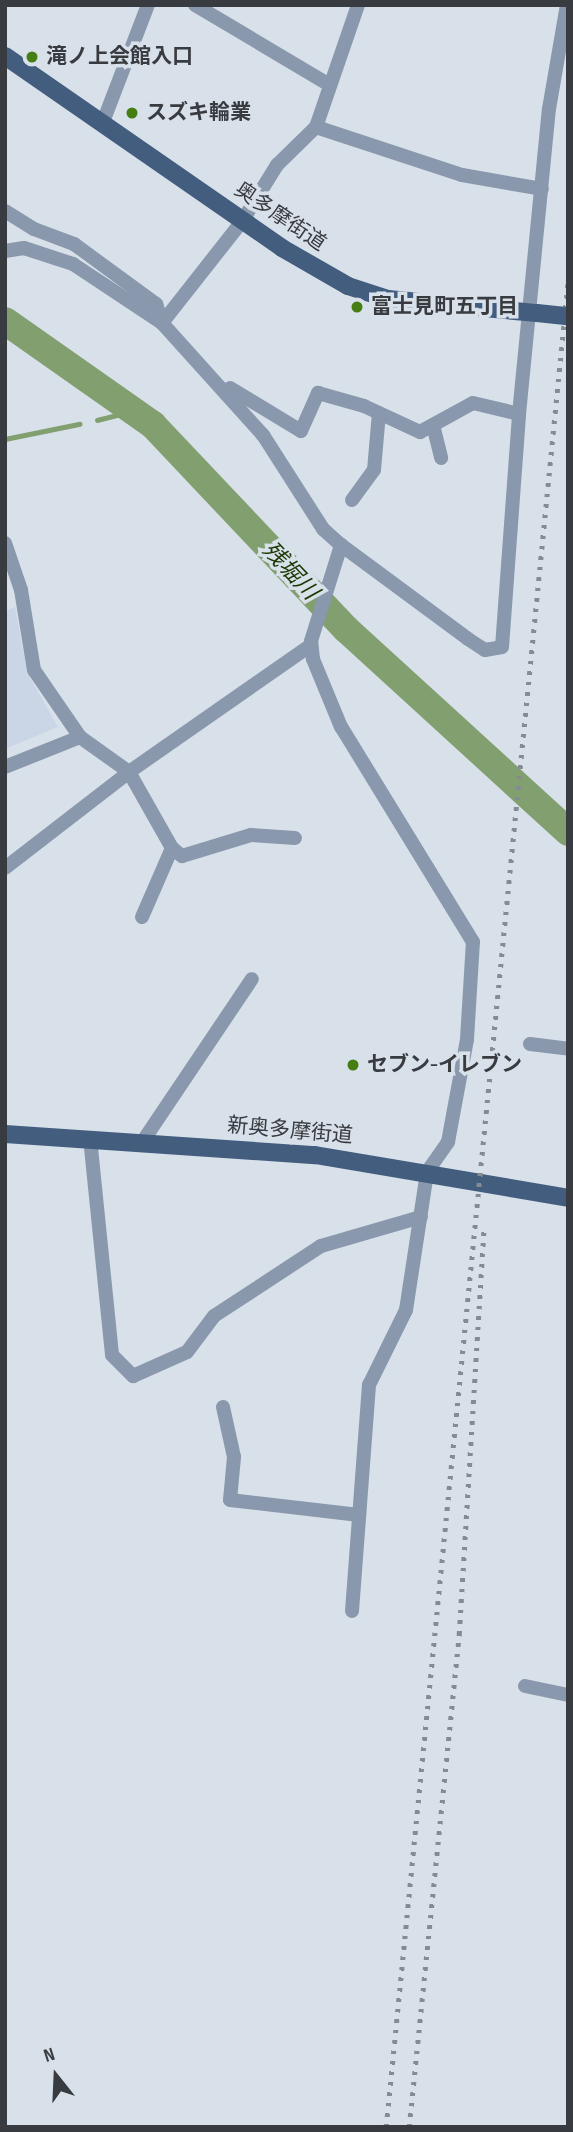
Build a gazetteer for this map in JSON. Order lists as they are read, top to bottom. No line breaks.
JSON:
{"streets":{"main road":["奥多摩街道","新奥多摩街道"]},"water":["残堀川"],"places":["滝ノ上会館入口","スズキ輪業","富士見町五丁目","セブン-イレブン"],"north":"top"}
